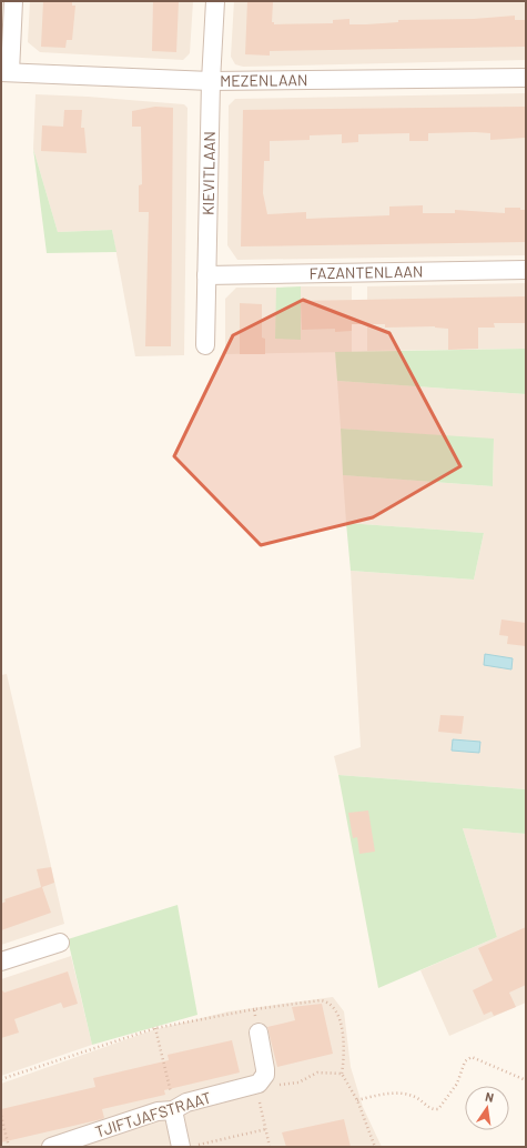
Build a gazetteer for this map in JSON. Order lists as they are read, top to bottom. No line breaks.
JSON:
{"streets":{"street":["MEZENLAAN","KIEVITLAAN","FAZANTENLAAN","TJIFTJAFSTRAAT"]},"crossings":[["MEZENLAAN","KIEVITLAAN"],["KIEVITLAAN","FAZANTENLAAN"]],"north":"top"}
